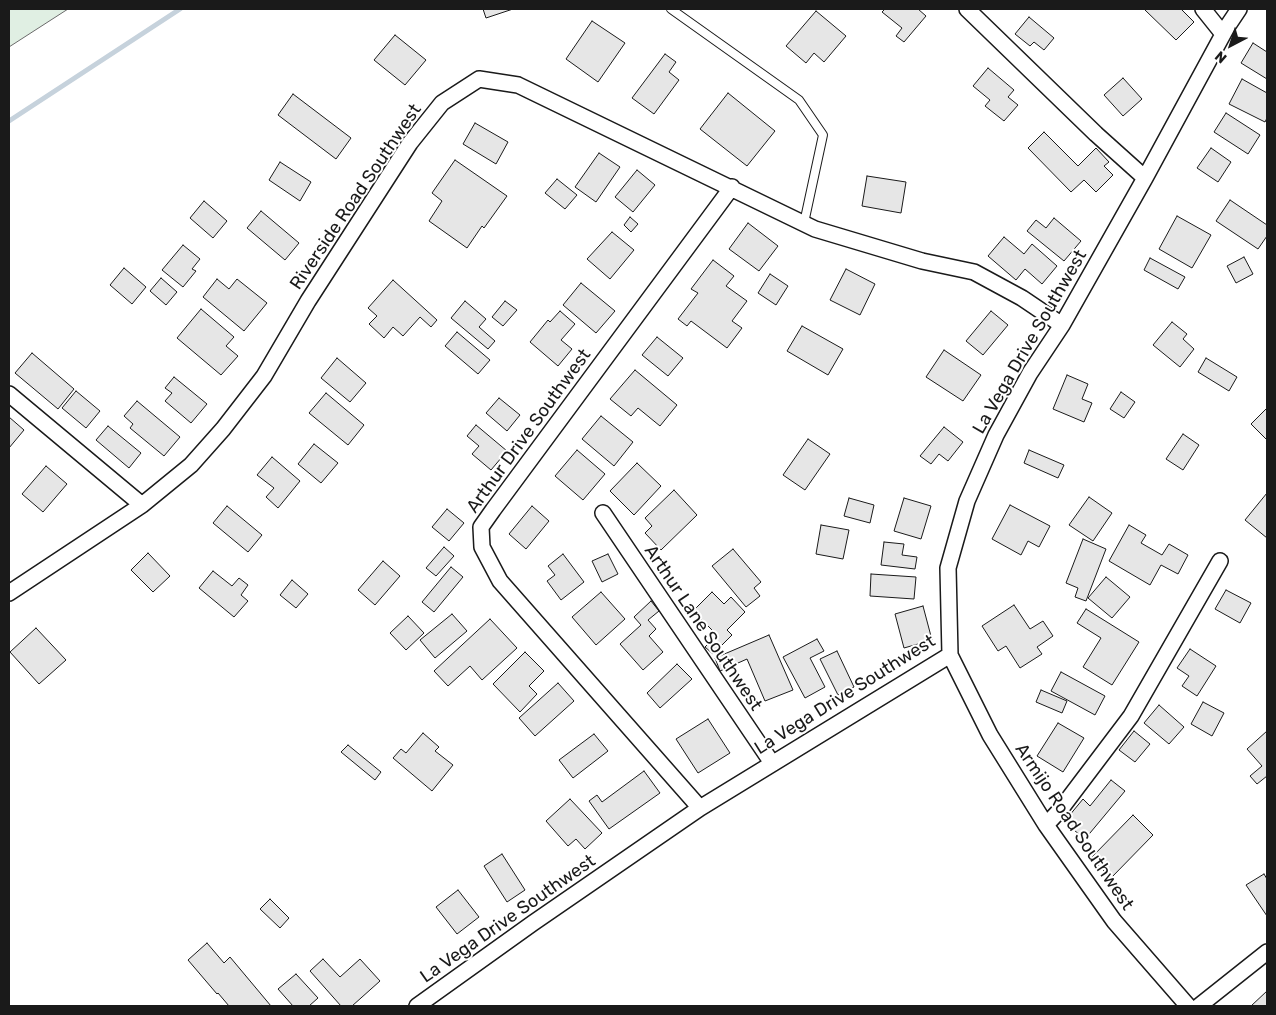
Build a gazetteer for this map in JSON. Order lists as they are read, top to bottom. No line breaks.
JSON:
{"streets":{"street":["Riverside Road Southwest","La Vega Drive Southwest","Arthur Drive Southwest","Arthur Lane Southwest","Armijo Road Southwest"]},"crossings":[["Riverside Road Southwest","La Vega Drive Southwest"],["Riverside Road Southwest","Arthur Drive Southwest"],["La Vega Drive Southwest","Arthur Drive Southwest"],["La Vega Drive Southwest","Arthur Lane Southwest"],["La Vega Drive Southwest","Armijo Road Southwest"]],"north":"bottom left"}
